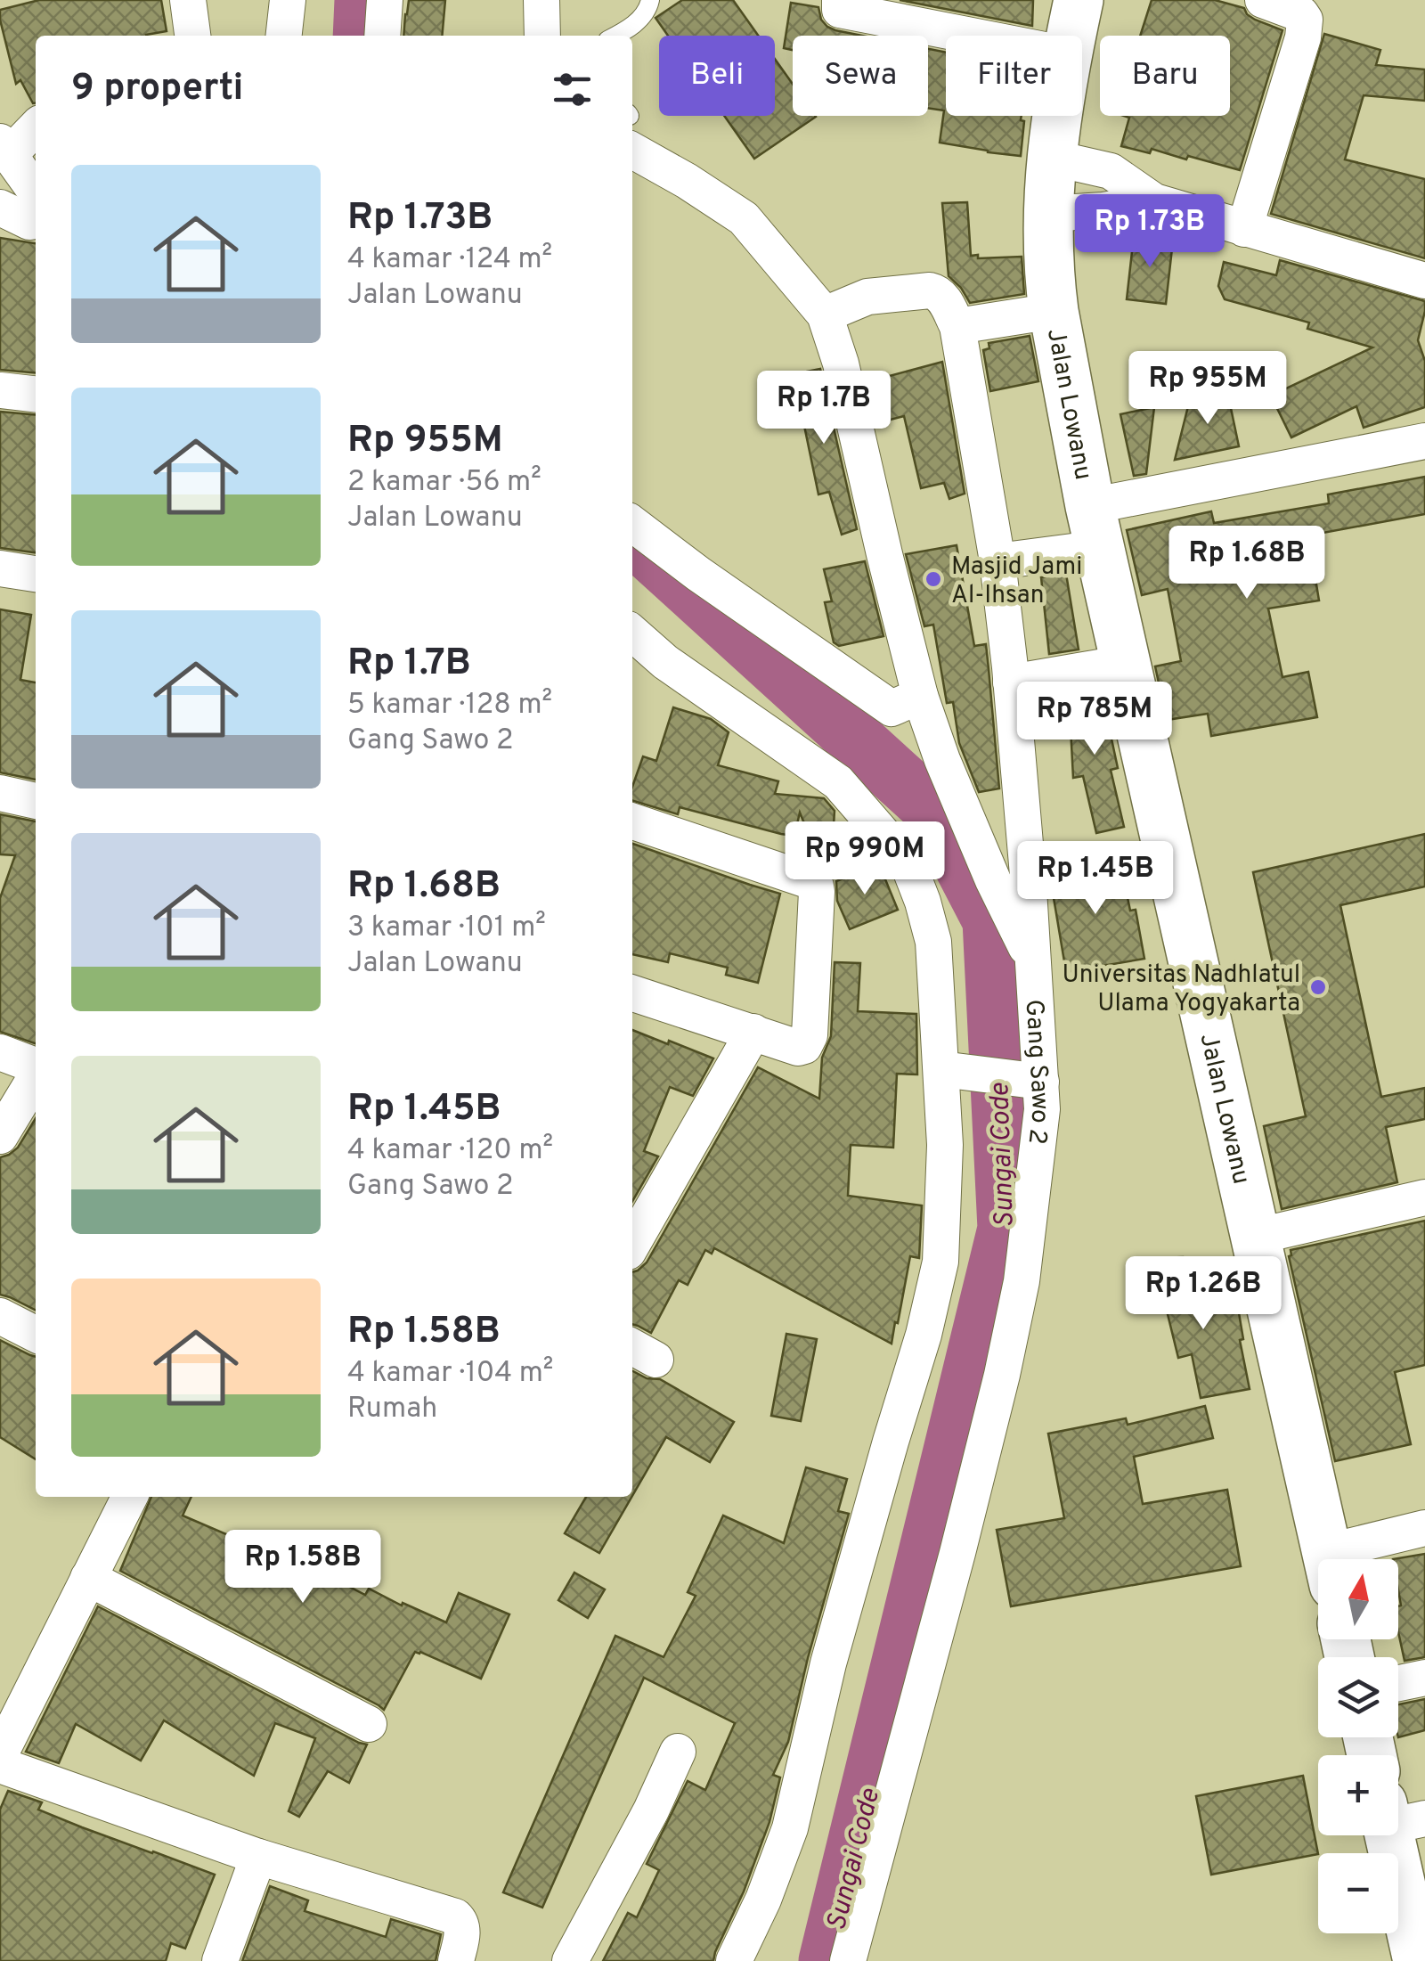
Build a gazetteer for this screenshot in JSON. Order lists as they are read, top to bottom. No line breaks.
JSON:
{"streets":{"main road":["Jalan Lowanu"],"street":["Gang Sawo 2"]},"water":["Sungai Code"],"places":["Masjid Jami Al-Ihsan","Universitas Nadhlatul Ulama Yogyakarta"],"north":"top","page":{"chip":["Beli","Sewa","Filter","Baru"],"heading":"9 properti","list":[{"name":"Rp 1.73B","note":"4 kamar · 124 m² · Jalan Lowanu"},{"name":"Rp 955M","note":"2 kamar · 56 m² · Jalan Lowanu"},{"name":"Rp 1.7B","note":"5 kamar · 128 m² · Gang Sawo 2"},{"name":"Rp 1.68B","note":"3 kamar · 101 m² · Jalan Lowanu"},{"name":"Rp 1.45B","note":"4 kamar · 120 m² · Gang Sawo 2"},{"name":"Rp 1.58B","note":"4 kamar · 104 m² · Rumah"}],"price":["Rp 1.73B","Rp 955M","Rp 1.7B","Rp 1.68B","Rp 785M","Rp 990M","Rp 1.45B","Rp 1.26B","Rp 1.58B"],"map_buttons":["+","−"]}}
